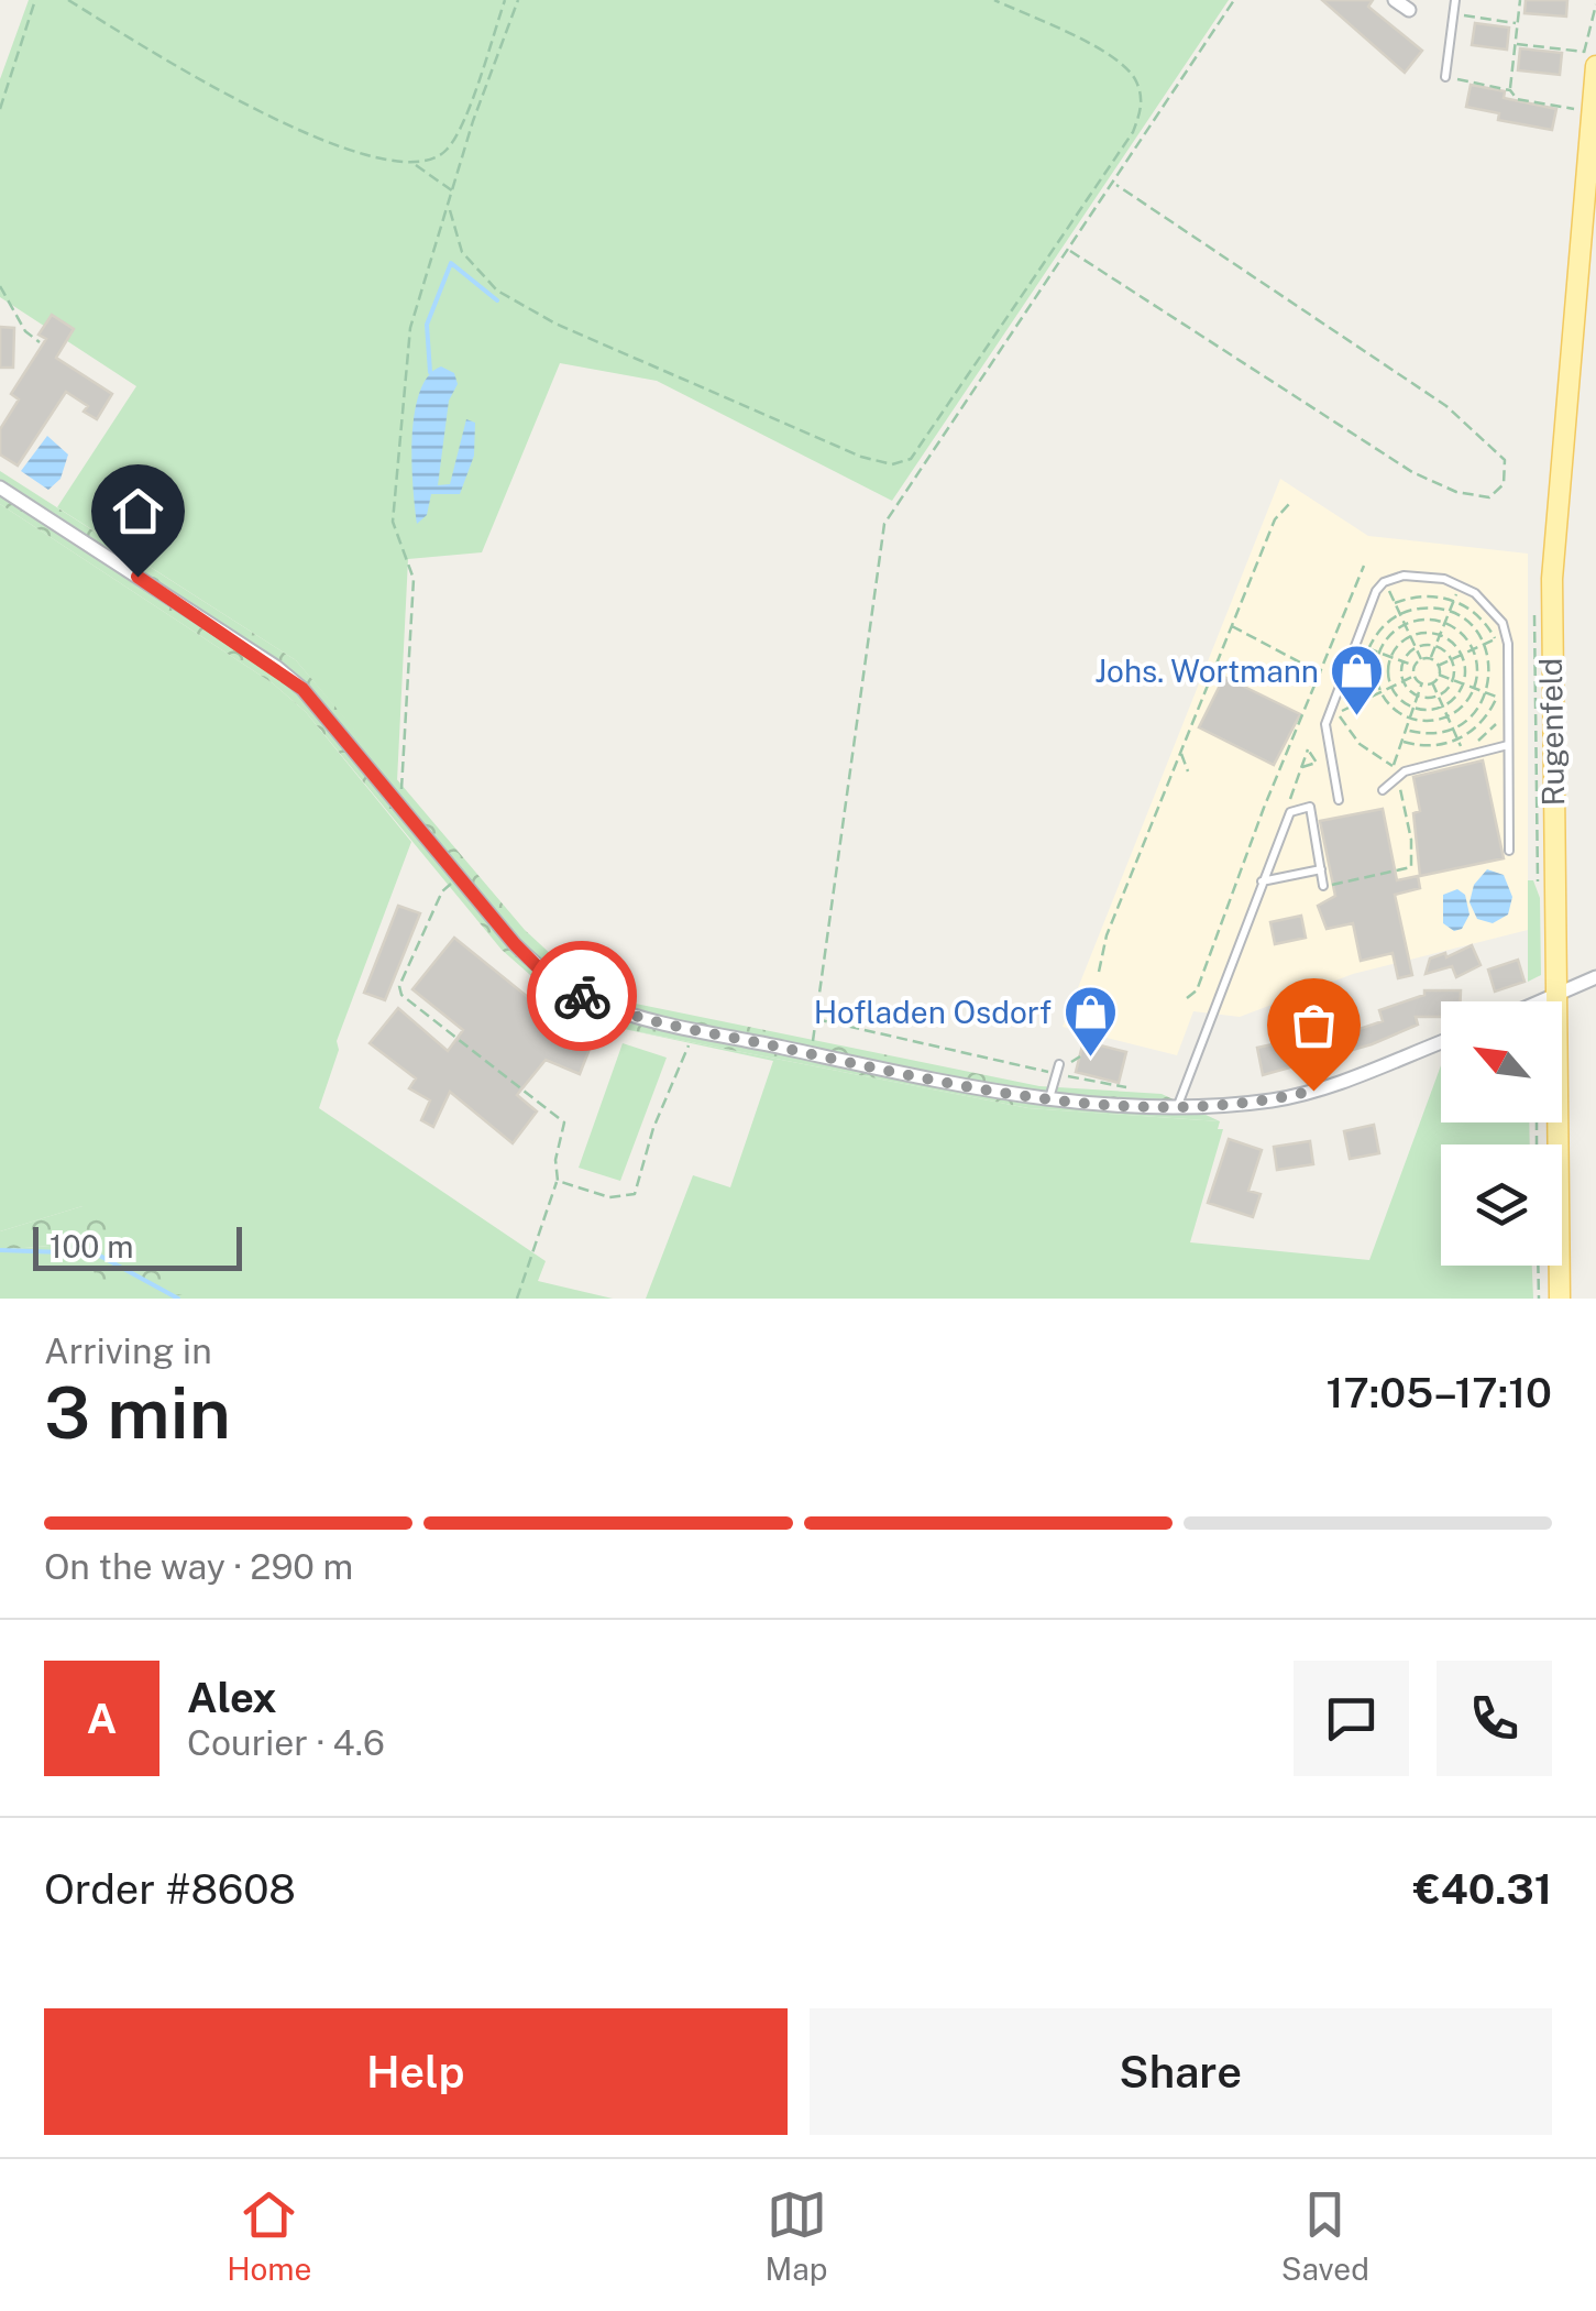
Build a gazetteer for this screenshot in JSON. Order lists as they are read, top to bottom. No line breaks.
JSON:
{"streets":{"main road":["Rugenfeld"]},"places":{"shop":["Johs. Wortmann","Hofladen Osdorf"]},"scale_bar":"100 m","north":"top left","page":{"scale":"100 m","heading":["3 min","Arriving in","17:05–17:10"],"panel":["Alex","Courier · 4.6","Order #8608","€40.31"],"bar":"On the way · 290 m","round":"A","buttons":["Help","Share"],"tabs":["Home","Map","Saved"]}}
